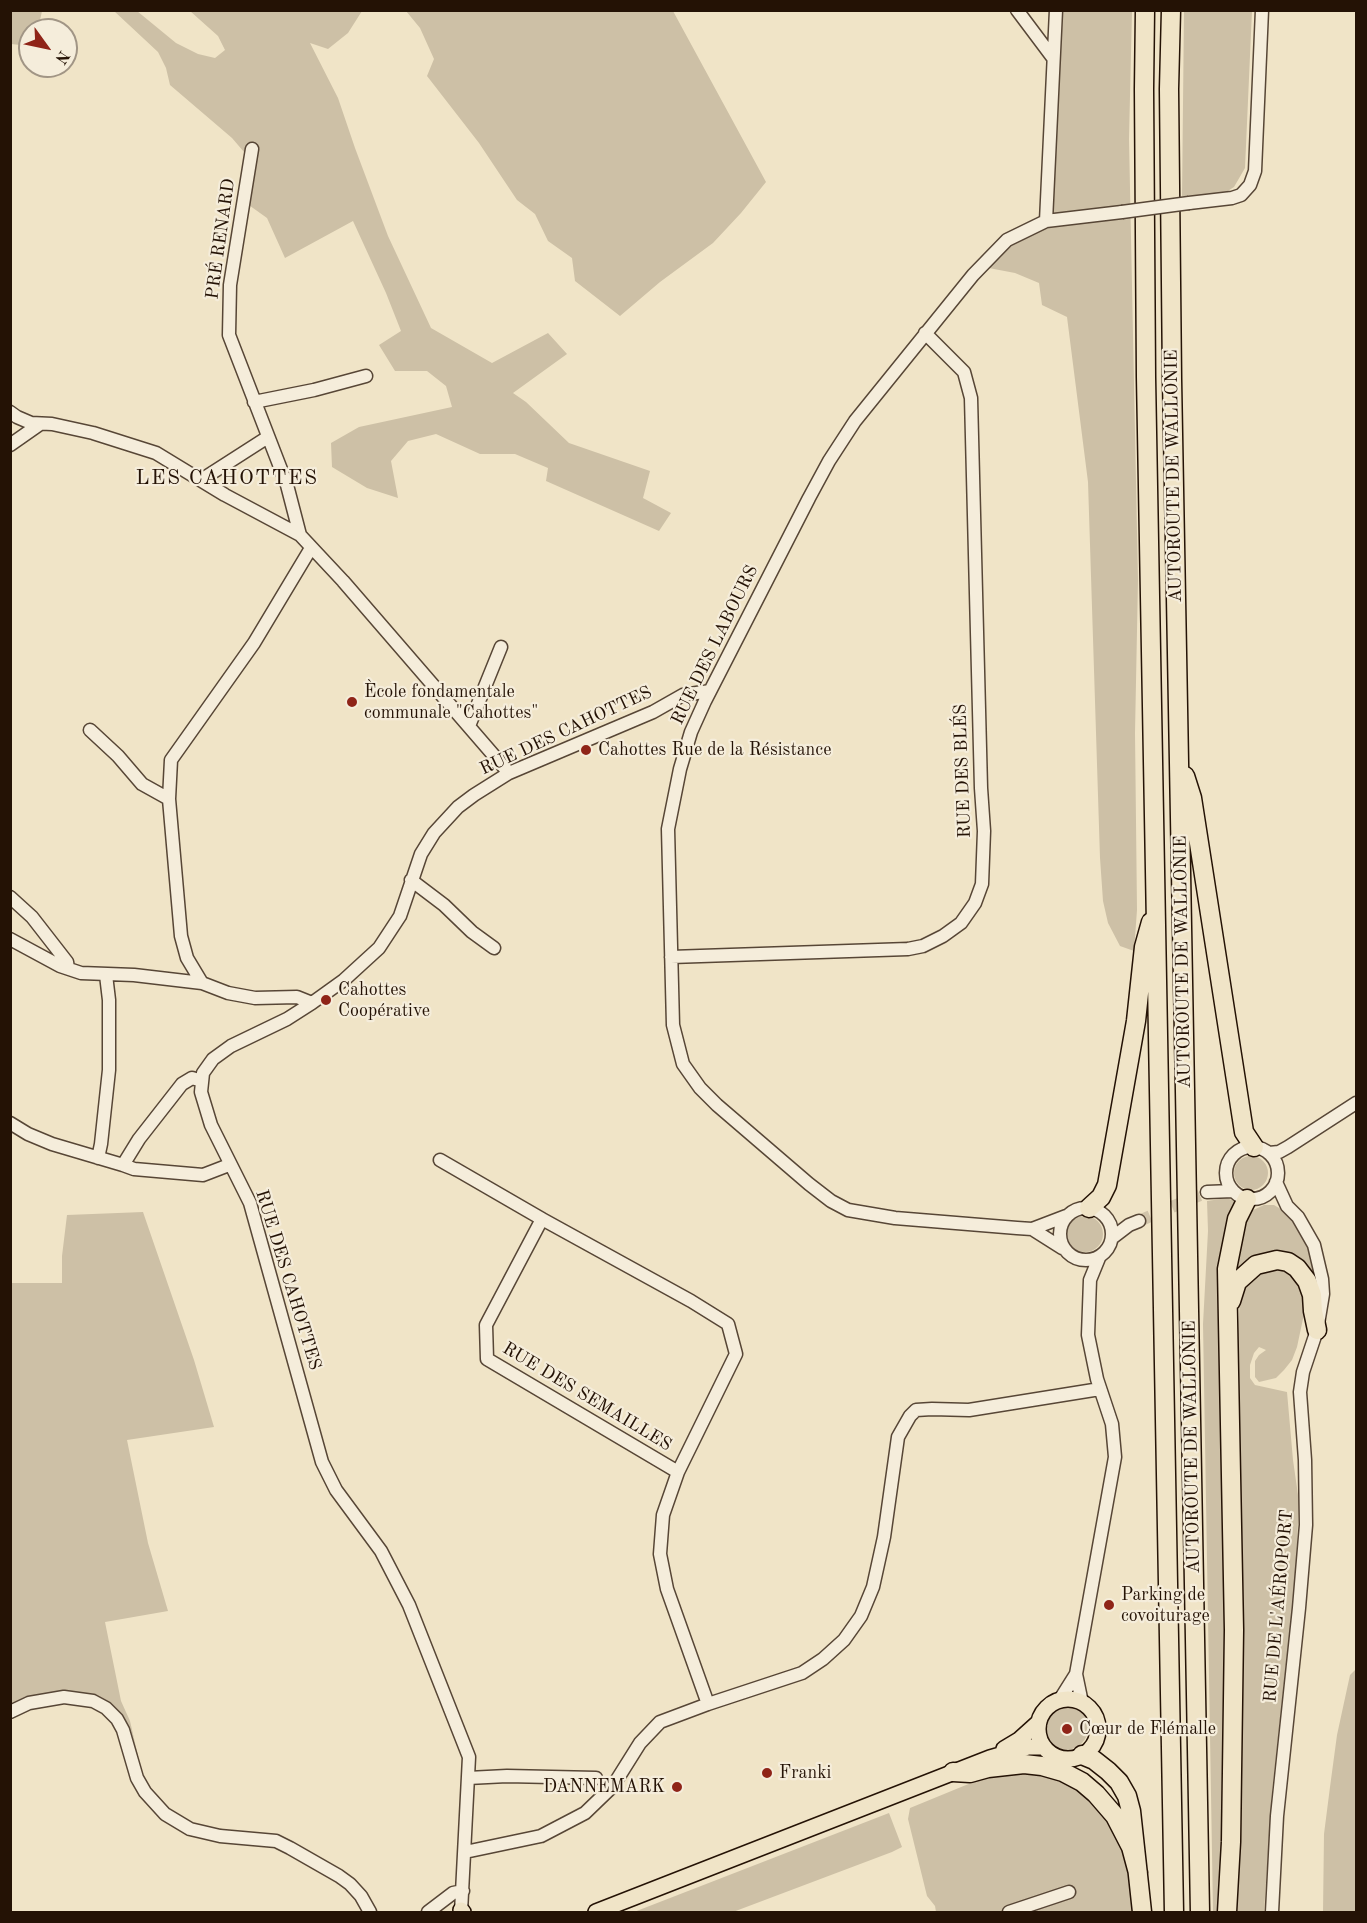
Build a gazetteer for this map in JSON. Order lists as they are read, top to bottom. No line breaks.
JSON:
{"streets":{"highway":["AUTOROUTE DE WALLONIE"],"street":["PRÉ RENARD","RUE DES LABOURS","RUE DES CAHOTTES","RUE DES BLÉS","RUE DES SEMAILLES","RUE DE L'AÉROPORT"]},"crossings":[["RUE DES LABOURS","RUE DES CAHOTTES"],["RUE DES LABOURS","RUE DES BLÉS"]],"districts":["LES CAHOTTES"],"places":["Ècole fondamentale communale \"Cahottes\"","Cahottes Rue de la Résistance","Cahottes Coopérative","Parking de covoiturage","Cœur de Flémalle","Franki","DANNEMARK"],"north":"bottom right"}
